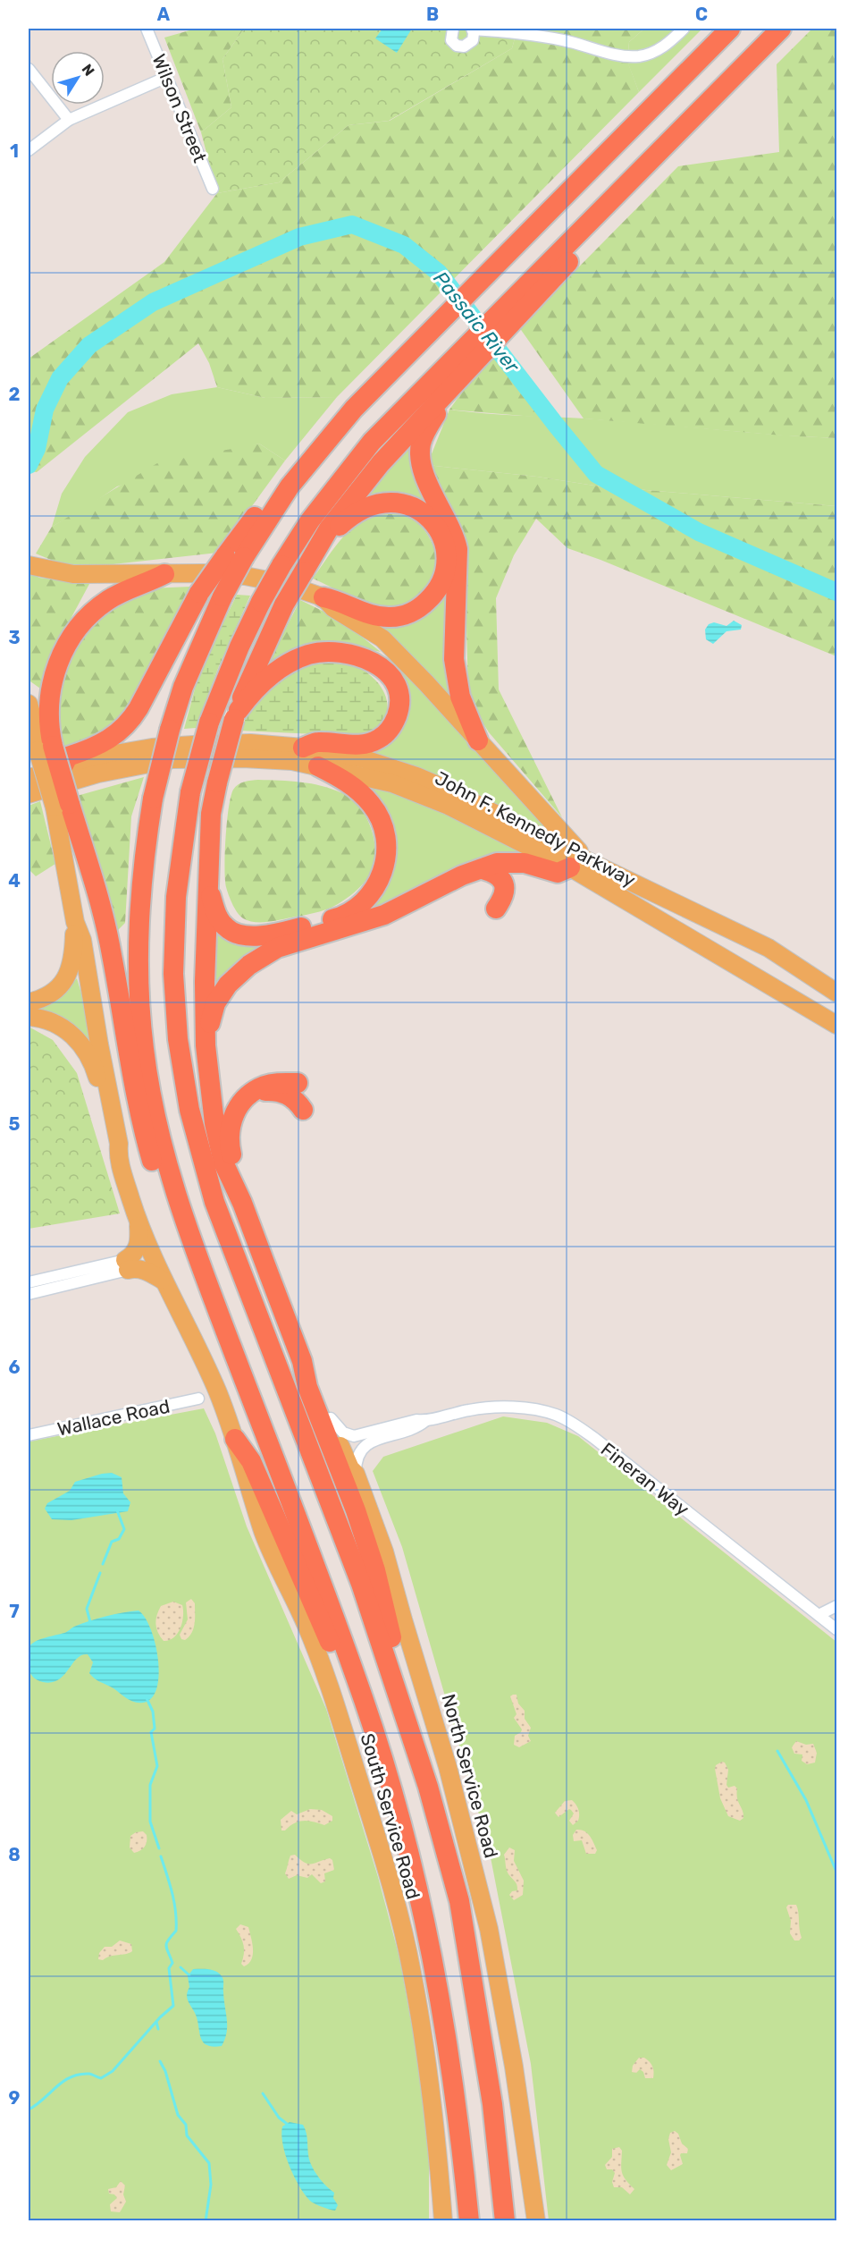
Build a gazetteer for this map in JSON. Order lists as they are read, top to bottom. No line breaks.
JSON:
{"streets":{"main road":["John F. Kennedy Parkway","North Service Road","South Service Road"],"street":["Wilson Street","Wallace Road","Fineran Way"]},"crossings":[["Fineran Way","North Service Road"]],"water":["Passaic River"],"north":"top right","grid":{"columns":["A","B","C"],"rows":["1","2","3","4","5","6","7","8","9"]}}
